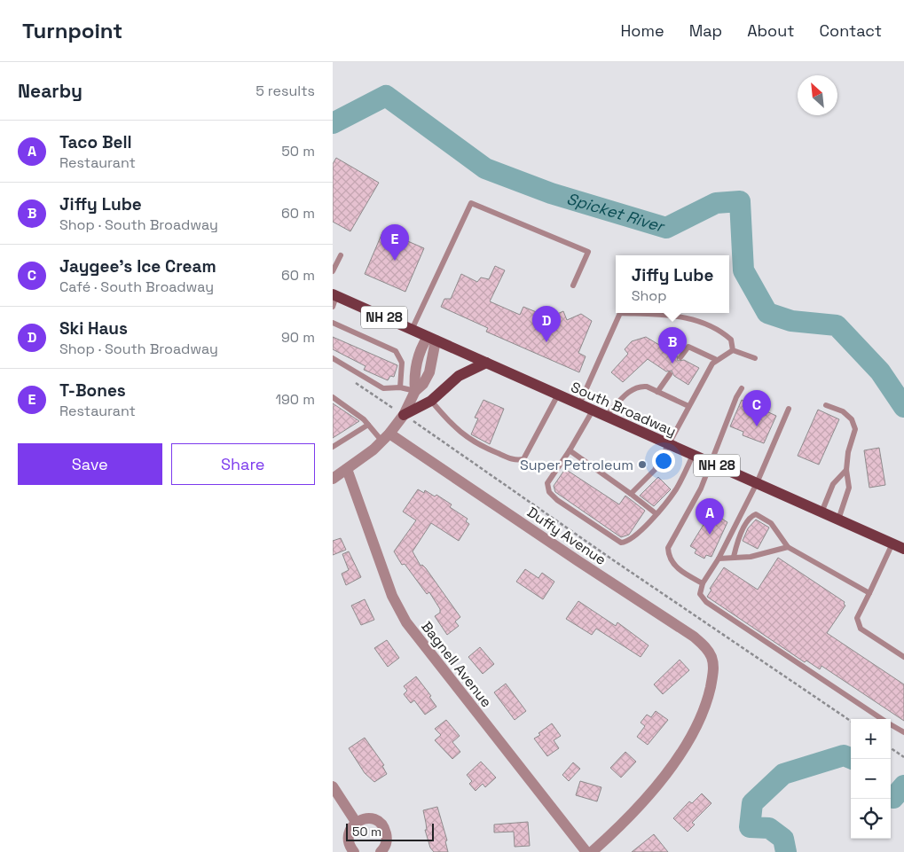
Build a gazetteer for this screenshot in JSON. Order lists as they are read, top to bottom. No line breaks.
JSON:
{"streets":{"main road":["NH 28","South Broadway"],"street":["Duffy Avenue","Bagnell Avenue"]},"water":["Spicket River"],"places":["Super Petroleum"],"scale_bar":"50 m","north":"top left","page":{"header":"Turnpoint","nav":["Home","Map","About","Contact"],"heading":["Nearby","5 results"],"list":[{"mark":"A","name":"Taco Bell","note":"Restaurant","value":"50 m"},{"mark":"B","name":"Jiffy Lube","note":"Shop · South Broadway","value":"60 m"},{"mark":"C","name":"Jaygee's Ice Cream","note":"Café · South Broadway","value":"60 m"},{"mark":"D","name":"Ski Haus","note":"Shop · South Broadway","value":"90 m"},{"mark":"E","name":"T-Bones","note":"Restaurant","value":"190 m"}],"pins":["E","D","B","C","A"],"popup":["Jiffy Lube","Shop"],"buttons":["Save","Share"],"map_buttons":["+","−"],"scale":"50 m"}}
